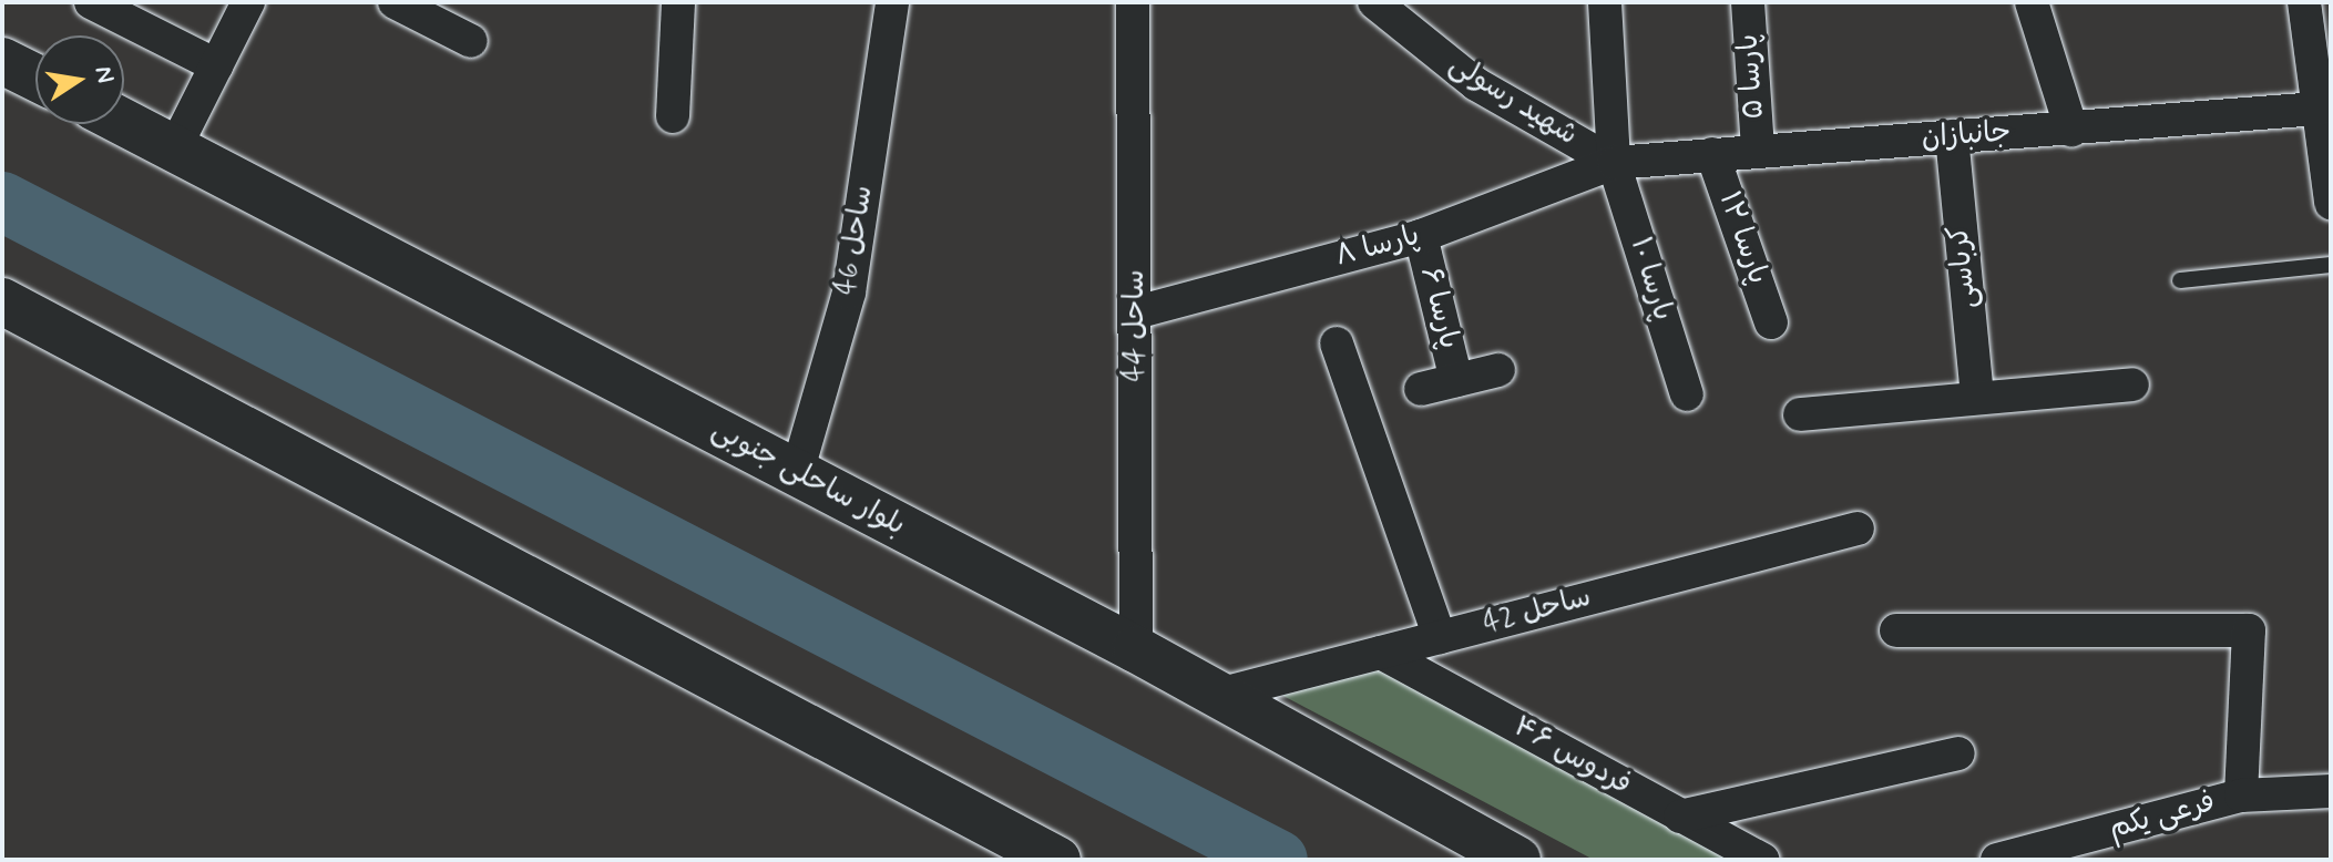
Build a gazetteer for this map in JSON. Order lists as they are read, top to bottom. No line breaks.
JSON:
{"streets":{"main road":["بلوار ساحلی جنوبی"],"street":["پارسا ۵","شهید رسولی","جانبازان","پارسا ۱۲","ساحل 46","پارسا ۸","کرباسی","پارسا ۱۰","پارسا ۶","ساحل 44","ساحل 42","فردوس ۴۶","فرعی یکم"]},"crossings":[["پارسا ۵","جانبازان"],["شهید رسولی","جانبازان"],["شهید رسولی","پارسا ۸"],["شهید رسولی","پارسا ۱۰"],["جانبازان","پارسا ۱۲"],["جانبازان","پارسا ۸"],["جانبازان","کرباسی"],["جانبازان","پارسا ۱۰"],["ساحل 46","بلوار ساحلی جنوبی"],["پارسا ۸","پارسا ۱۰"],["پارسا ۸","پارسا ۶"],["پارسا ۸","ساحل 44"],["ساحل 44","بلوار ساحلی جنوبی"],["بلوار ساحلی جنوبی","ساحل 42"],["ساحل 42","فردوس ۴۶"]],"north":"right"}
